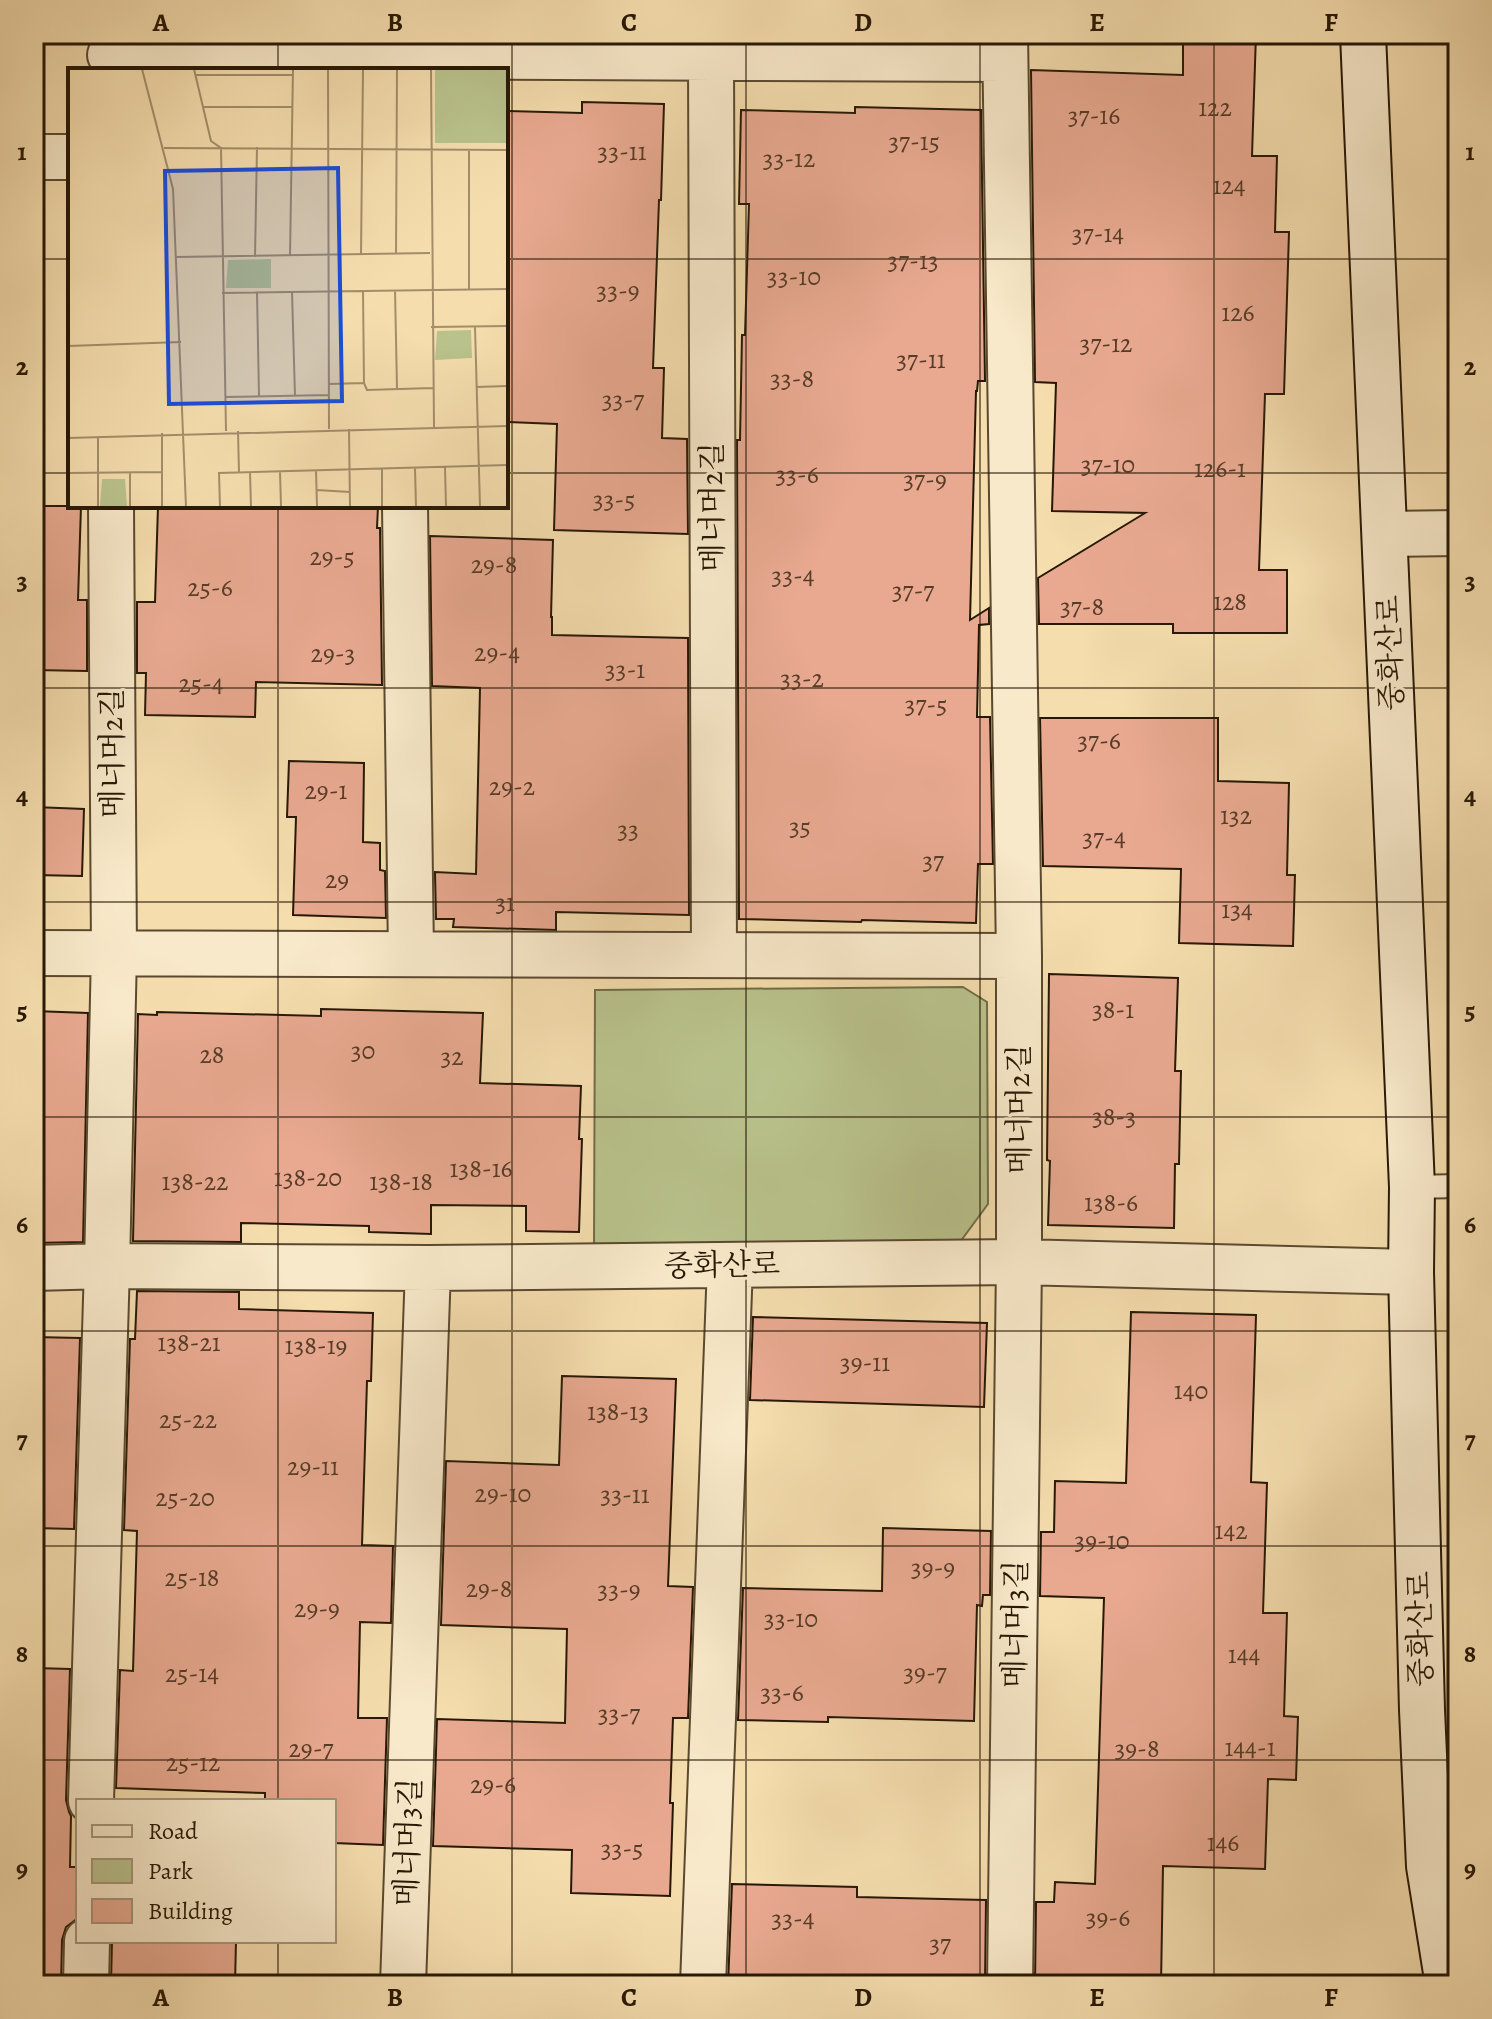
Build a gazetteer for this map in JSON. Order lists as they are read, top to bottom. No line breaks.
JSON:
{"streets":{"street":["메너머2길","중화산로","메너머3길"]},"crossings":[["메너머2길","중화산로"],["메너머2길","메너머3길"],["중화산로","메너머3길"]],"house_numbers":["122","37-16","37-15","33-11","33-12","124","37-14","37-13","33-10","33-9","126","37-12","37-11","33-8","33-7","37-10","126-1","33-6","37-9","33-5","29-5","29-8","33-4","25-6","37-7","128","37-8","29-4","29-3","33-1","33-2","25-4","37-5","37-6","29-2","29-1","132","35","33","37-4","37","29","31","134","38-1","30","28","32","38-3","138-16","138-20","138-22","138-18","138-6","138-21","138-19","39-11","140","138-13","25-22","29-11","29-10","33-11","25-20","142","39-10","39-9","25-18","29-8","33-9","29-9","33-10","144","39-7","25-14","33-6","33-7","144-1","29-7","39-8","25-12","29-6","146","33-5","39-6","33-4","37"],"legend":["Road","Park","Building"],"grid":{"columns":["A","B","C","D","E","F"],"rows":["1","2","3","4","5","6","7","8","9"]}}
